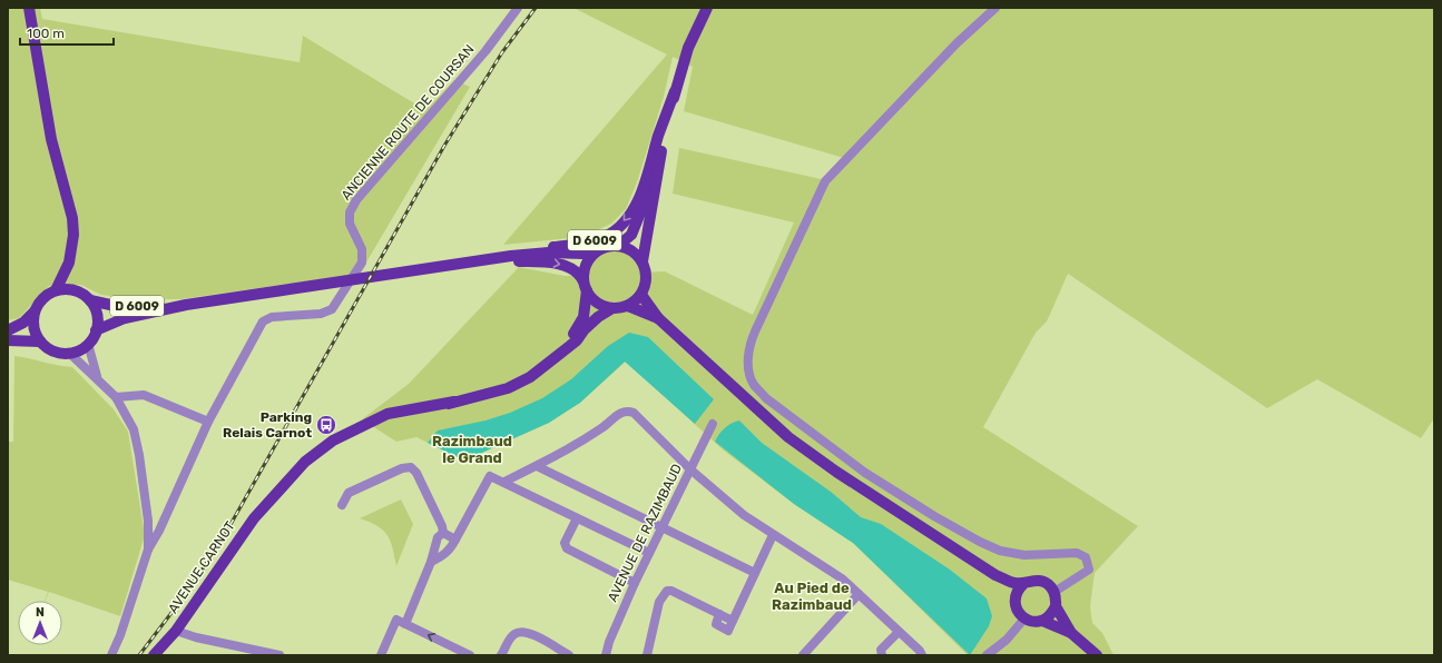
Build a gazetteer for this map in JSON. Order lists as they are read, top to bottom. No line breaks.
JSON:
{"streets":{"main road":["D 6009","AVENUE CARNOT"],"street":["ANCIENNE ROUTE DE COURSAN","AVENUE DE RAZIMBAUD"]},"crossings":[["D 6009","AVENUE CARNOT"]],"districts":["Razimbaud le Grand","Au Pied de Razimbaud"],"places":{"bus stop":["Parking Relais Carnot"]},"scale_bar":"100 m","north":"top"}
